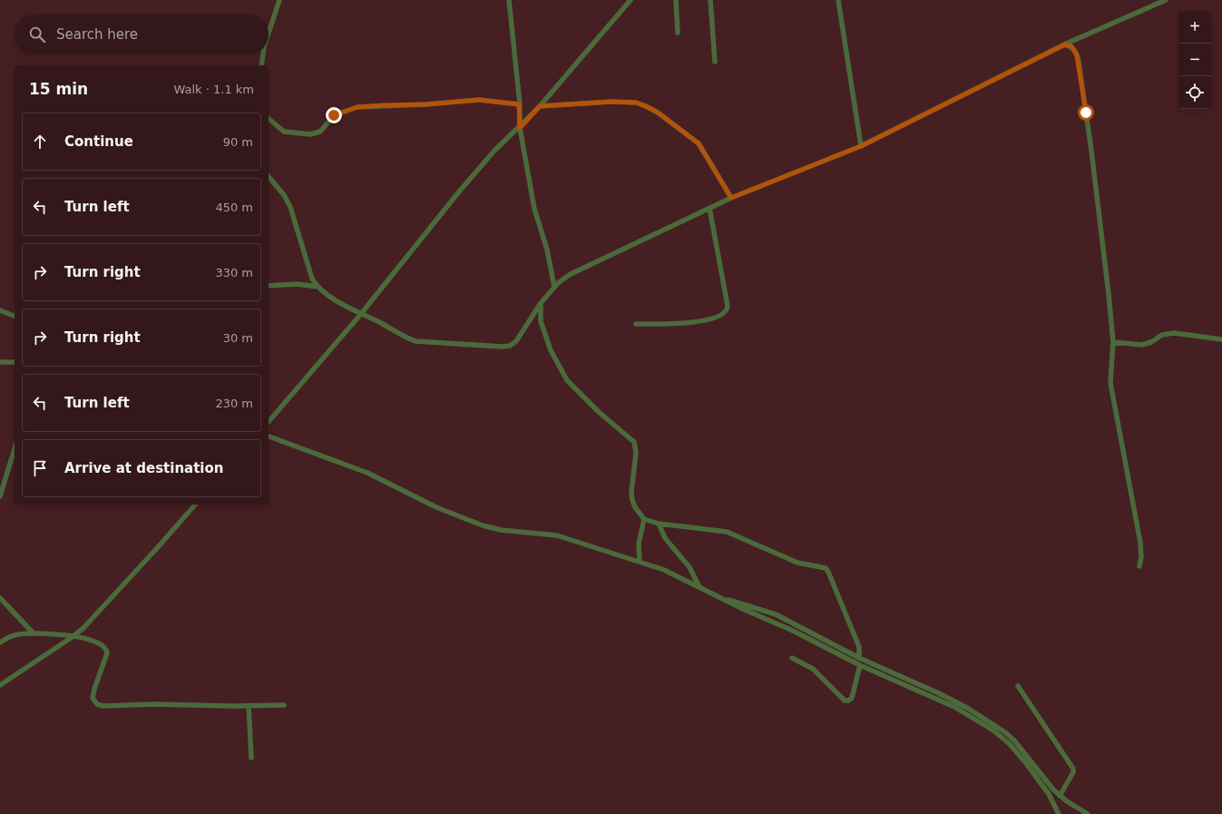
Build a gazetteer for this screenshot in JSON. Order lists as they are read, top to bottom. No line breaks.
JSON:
{"page":{"map_buttons":["+","−"],"search":"Search here","heading":["15 min","Walk · 1.1 km"],"list":[["Continue","90 m"],["Turn left","450 m"],["Turn right","330 m"],["Turn right","30 m"],["Turn left","230 m"],"Arrive at destination"]}}
